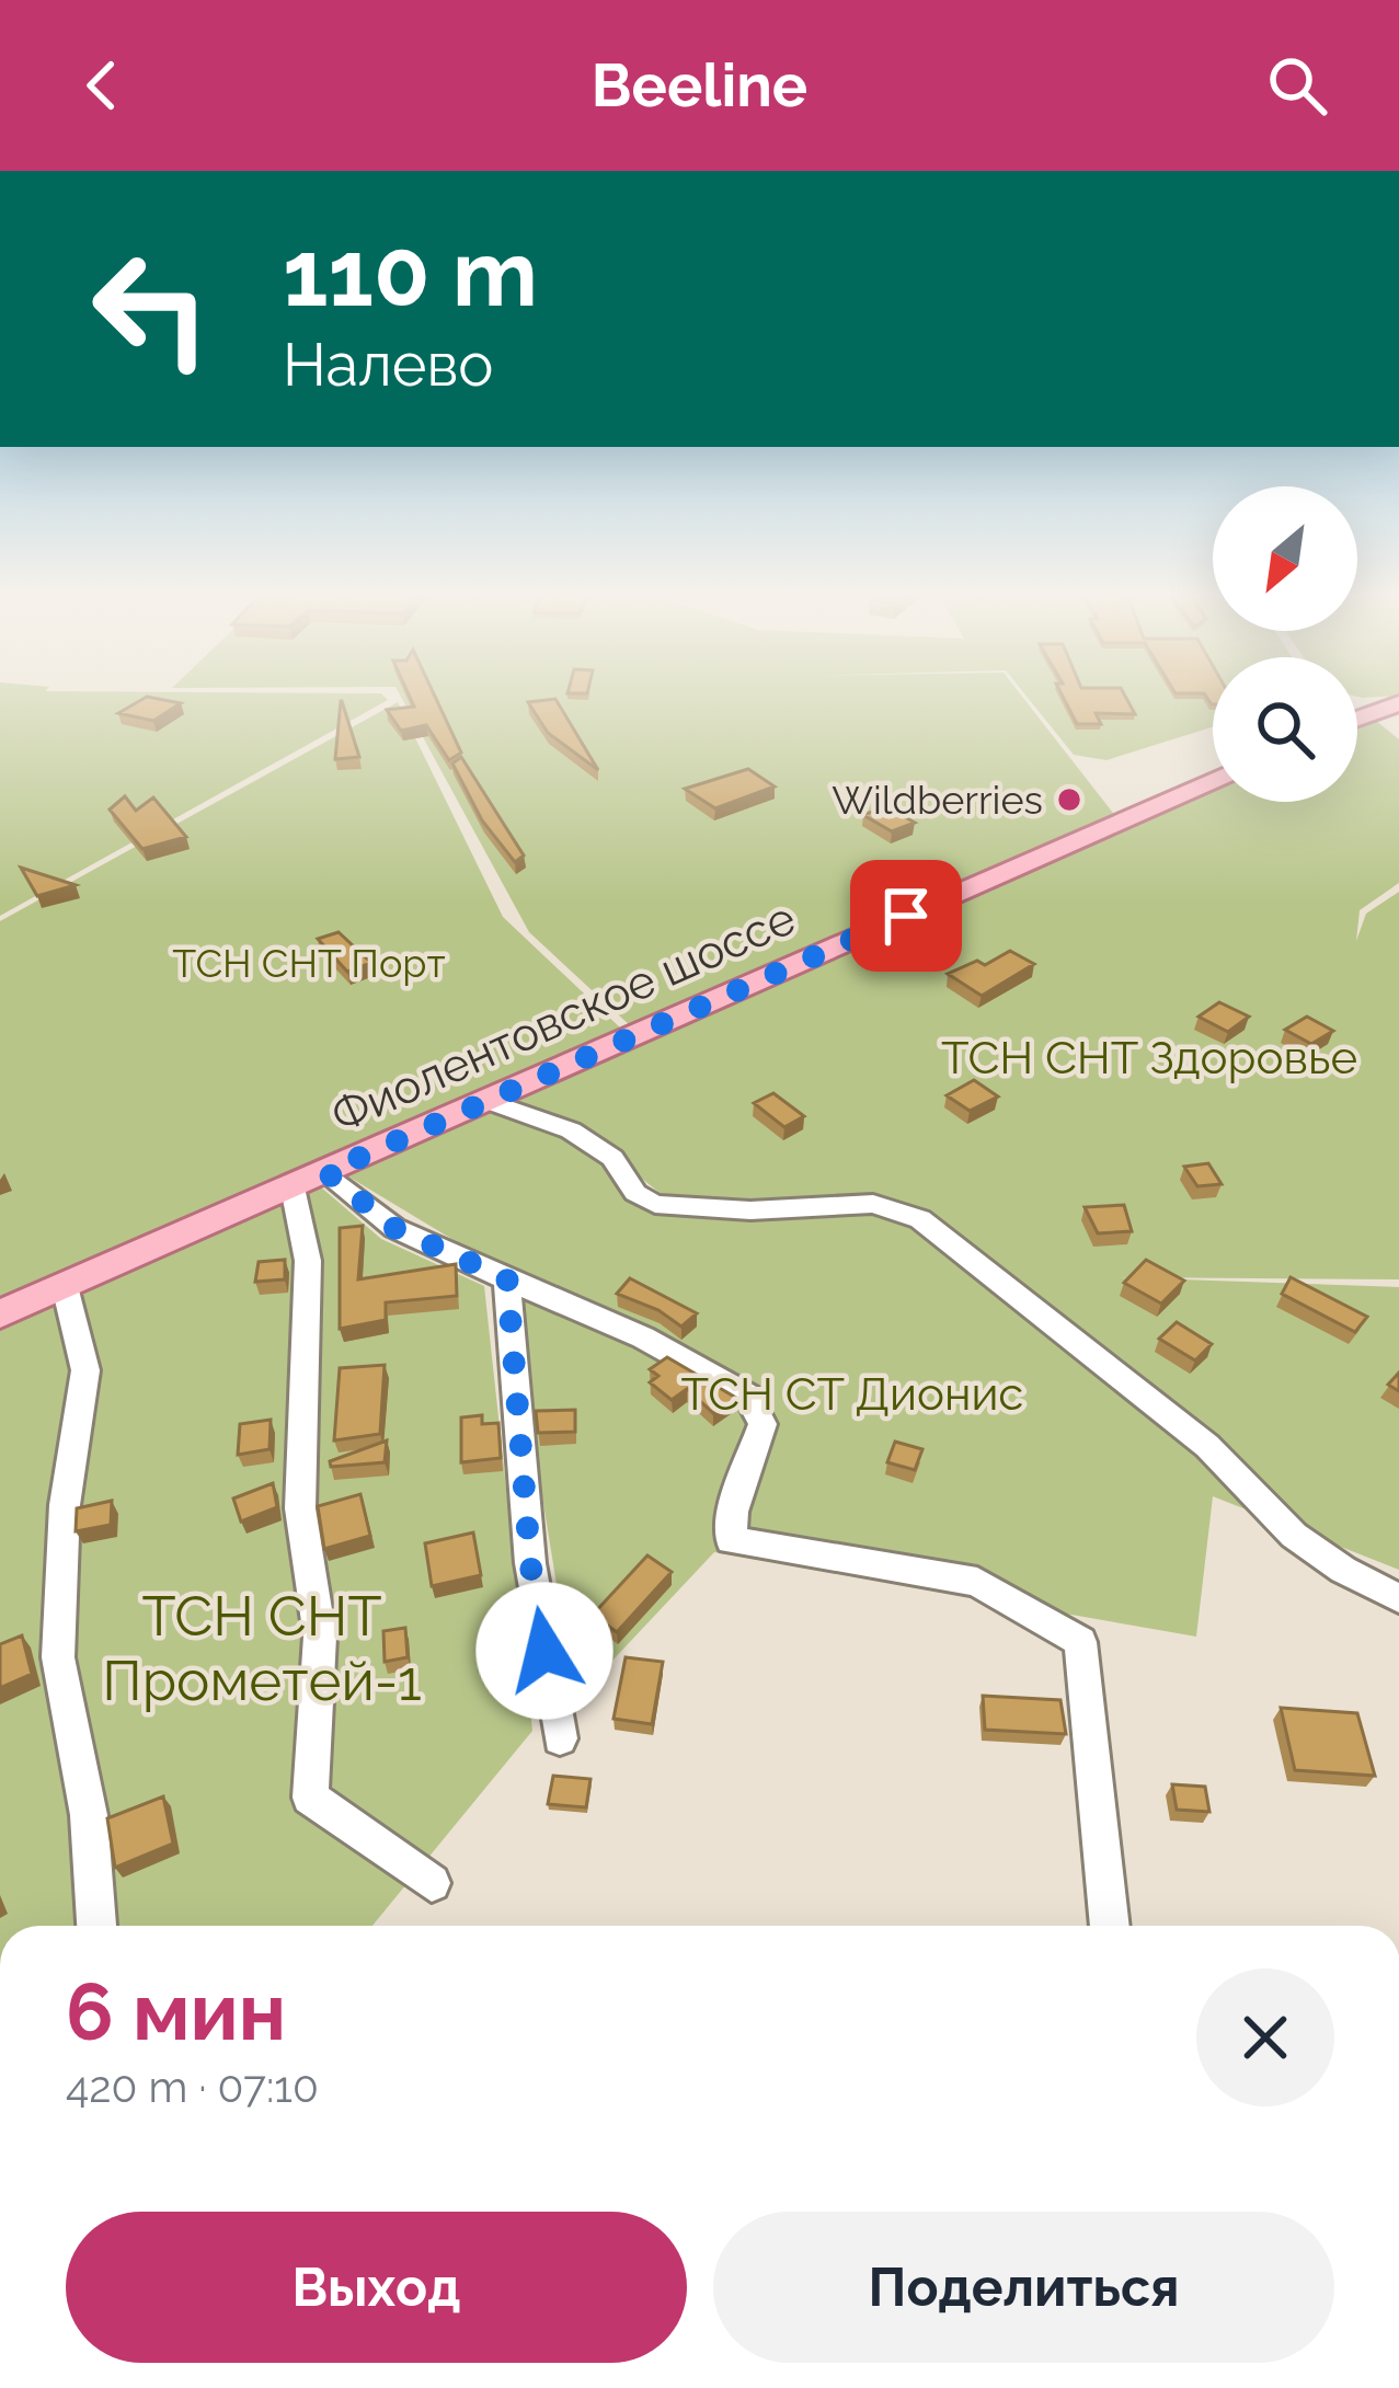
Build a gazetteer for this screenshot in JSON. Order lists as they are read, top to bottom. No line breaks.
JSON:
{"streets":{"main road":["Фиолентовское шоссе"]},"parks":["ТСН СНТ Порт","ТСН СНТ Здоровье","ТСН СТ Дионис","ТСН СНТ Прометей-1"],"places":["Wildberries"],"north":"bottom left","page":{"header":"Beeline","turn":["110 m","Налево"],"heading":["6 мин","420 m · 07:10"],"buttons":["Выход","Поделиться"]}}
